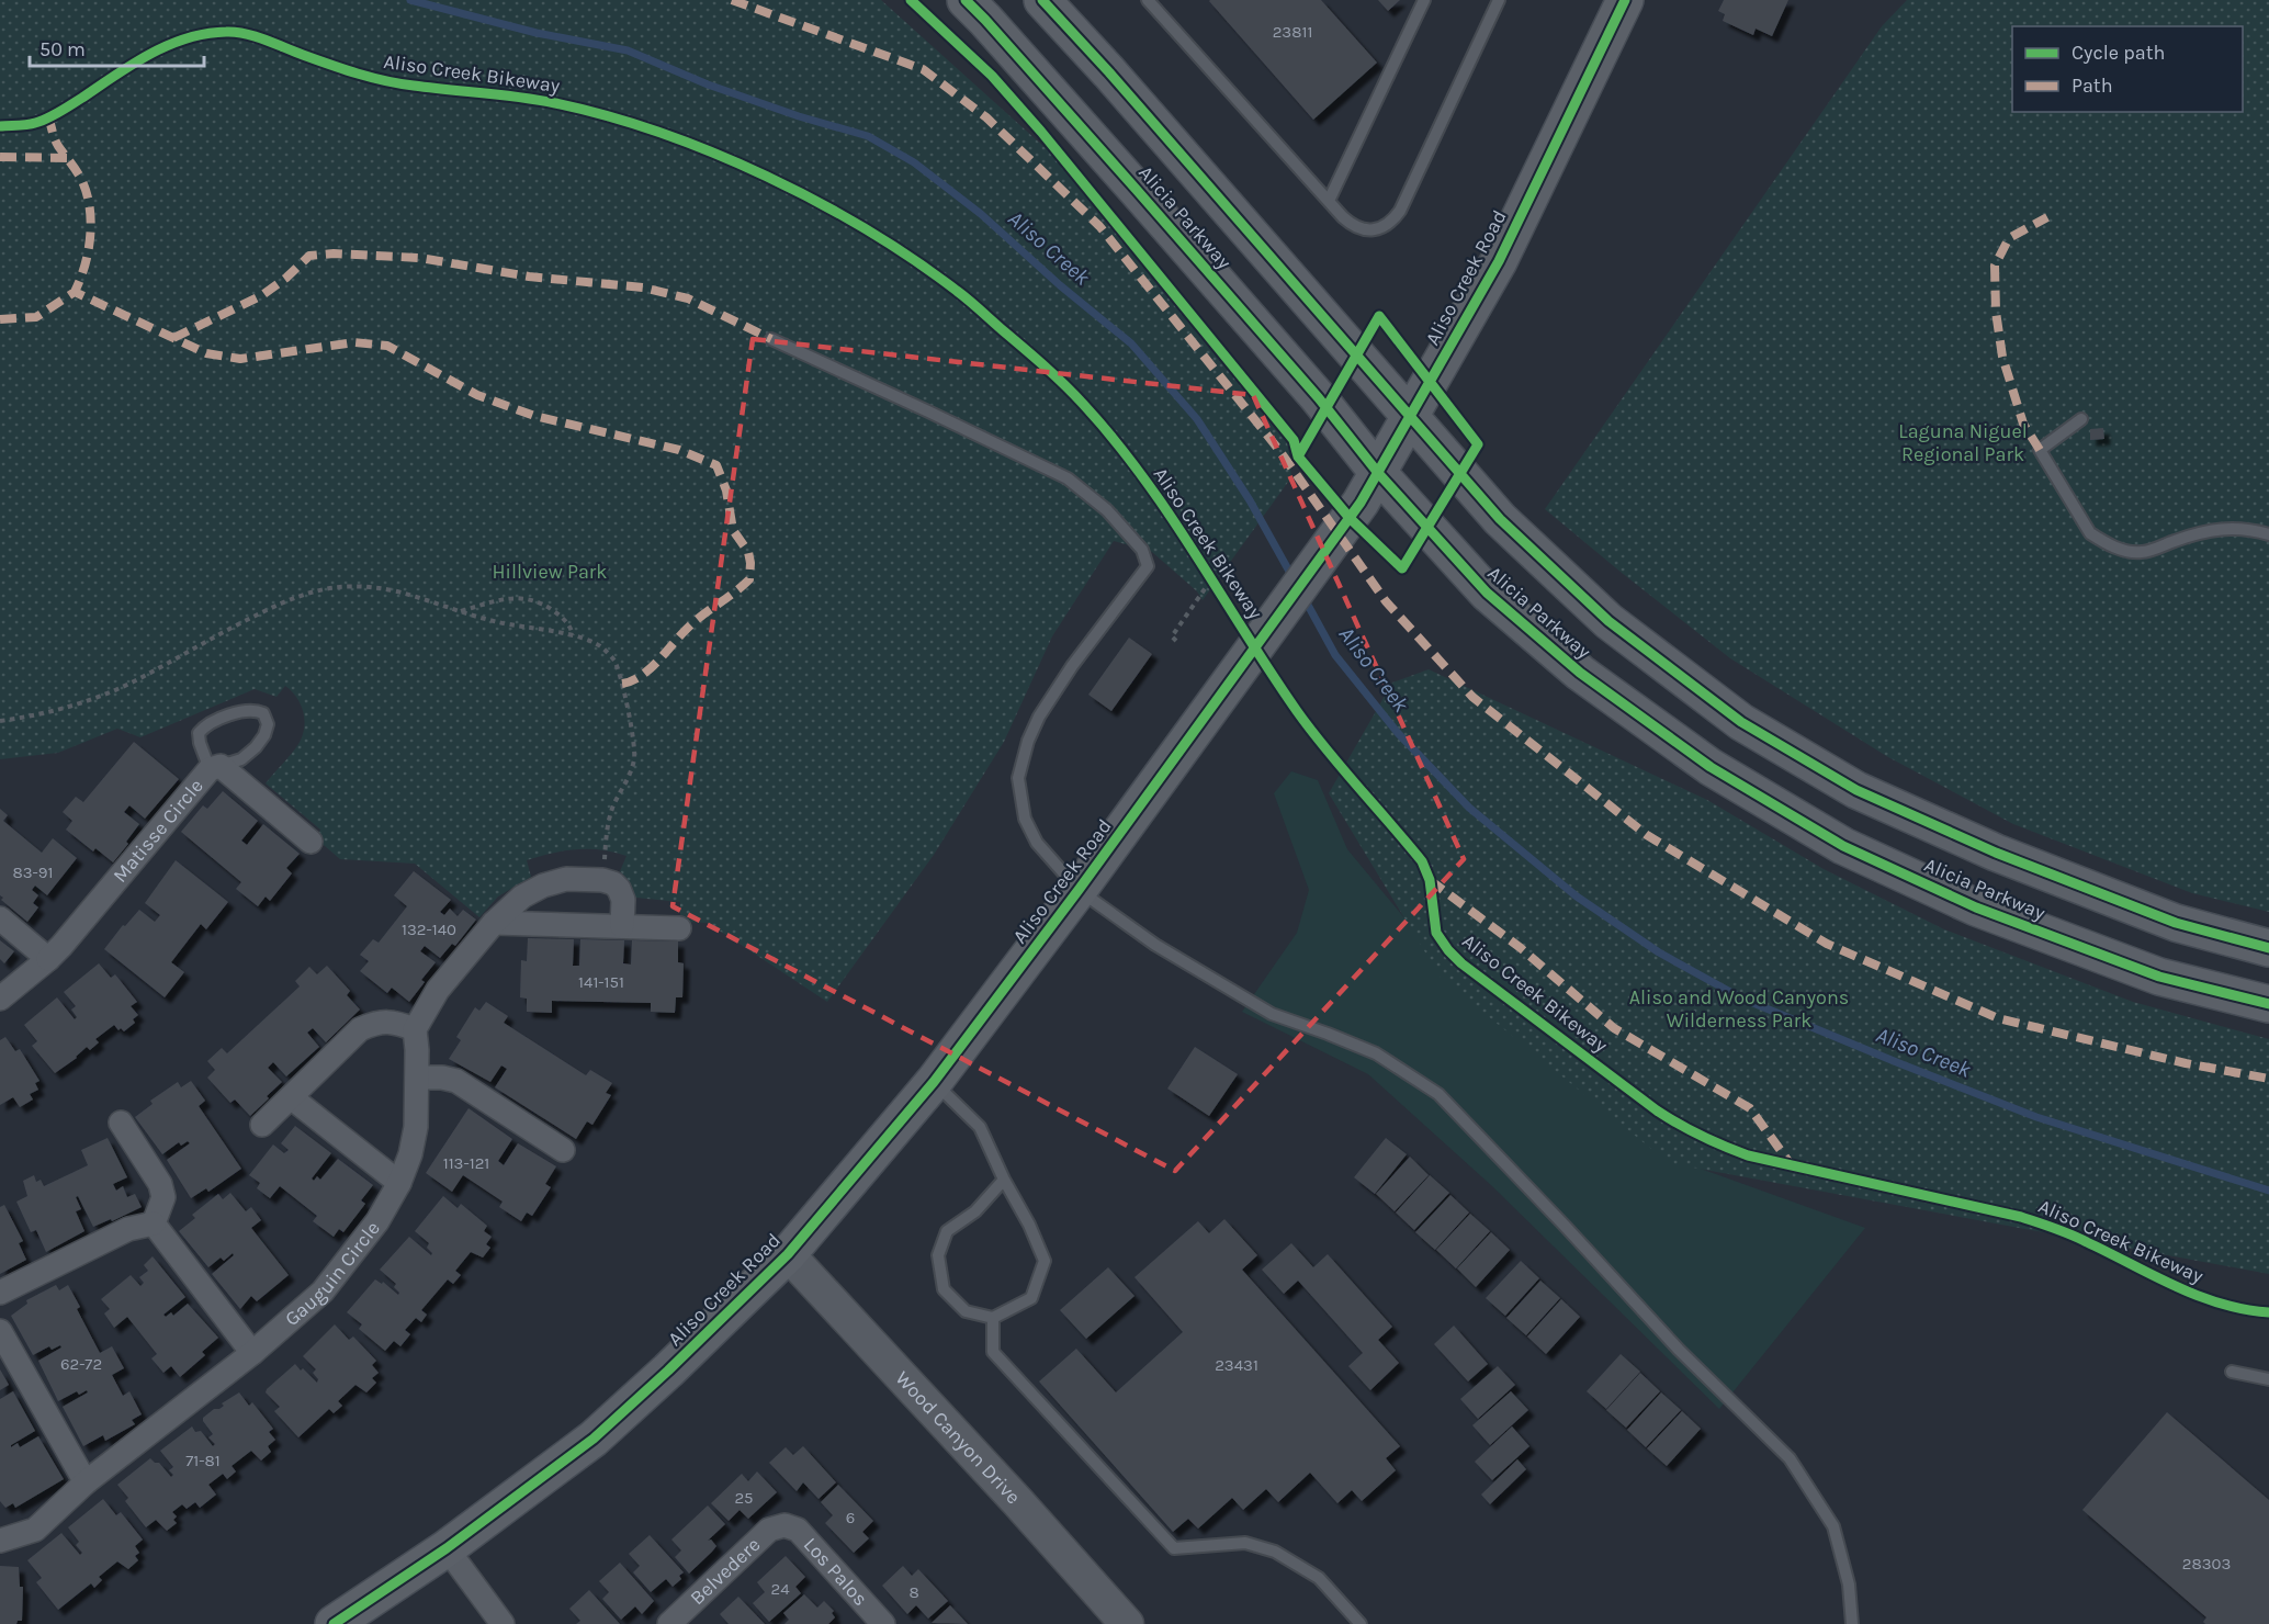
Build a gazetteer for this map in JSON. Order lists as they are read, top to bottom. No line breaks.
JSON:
{"streets":{"main road":["Alicia Parkway","Aliso Creek Road","Wood Canyon Drive"],"street":["Matisse Circle","Gauguin Circle","Belvedere","Los Palos"],"cycle path":["Aliso Creek Bikeway"]},"crossings":[["Alicia Parkway","Aliso Creek Road"],["Aliso Creek Road","Wood Canyon Drive"],["Belvedere","Los Palos"]],"water":["Aliso Creek"],"parks":["Laguna Niguel Regional Park","Hillview Park","Aliso and Wood Canyons Wilderness Park"],"house_numbers":["23811","83-91","132-140","141-151","113-121","62-72","23431","71-81","25","6","28303","24","8"],"legend":["Cycle path","Path"],"scale_bar":"50 m"}
